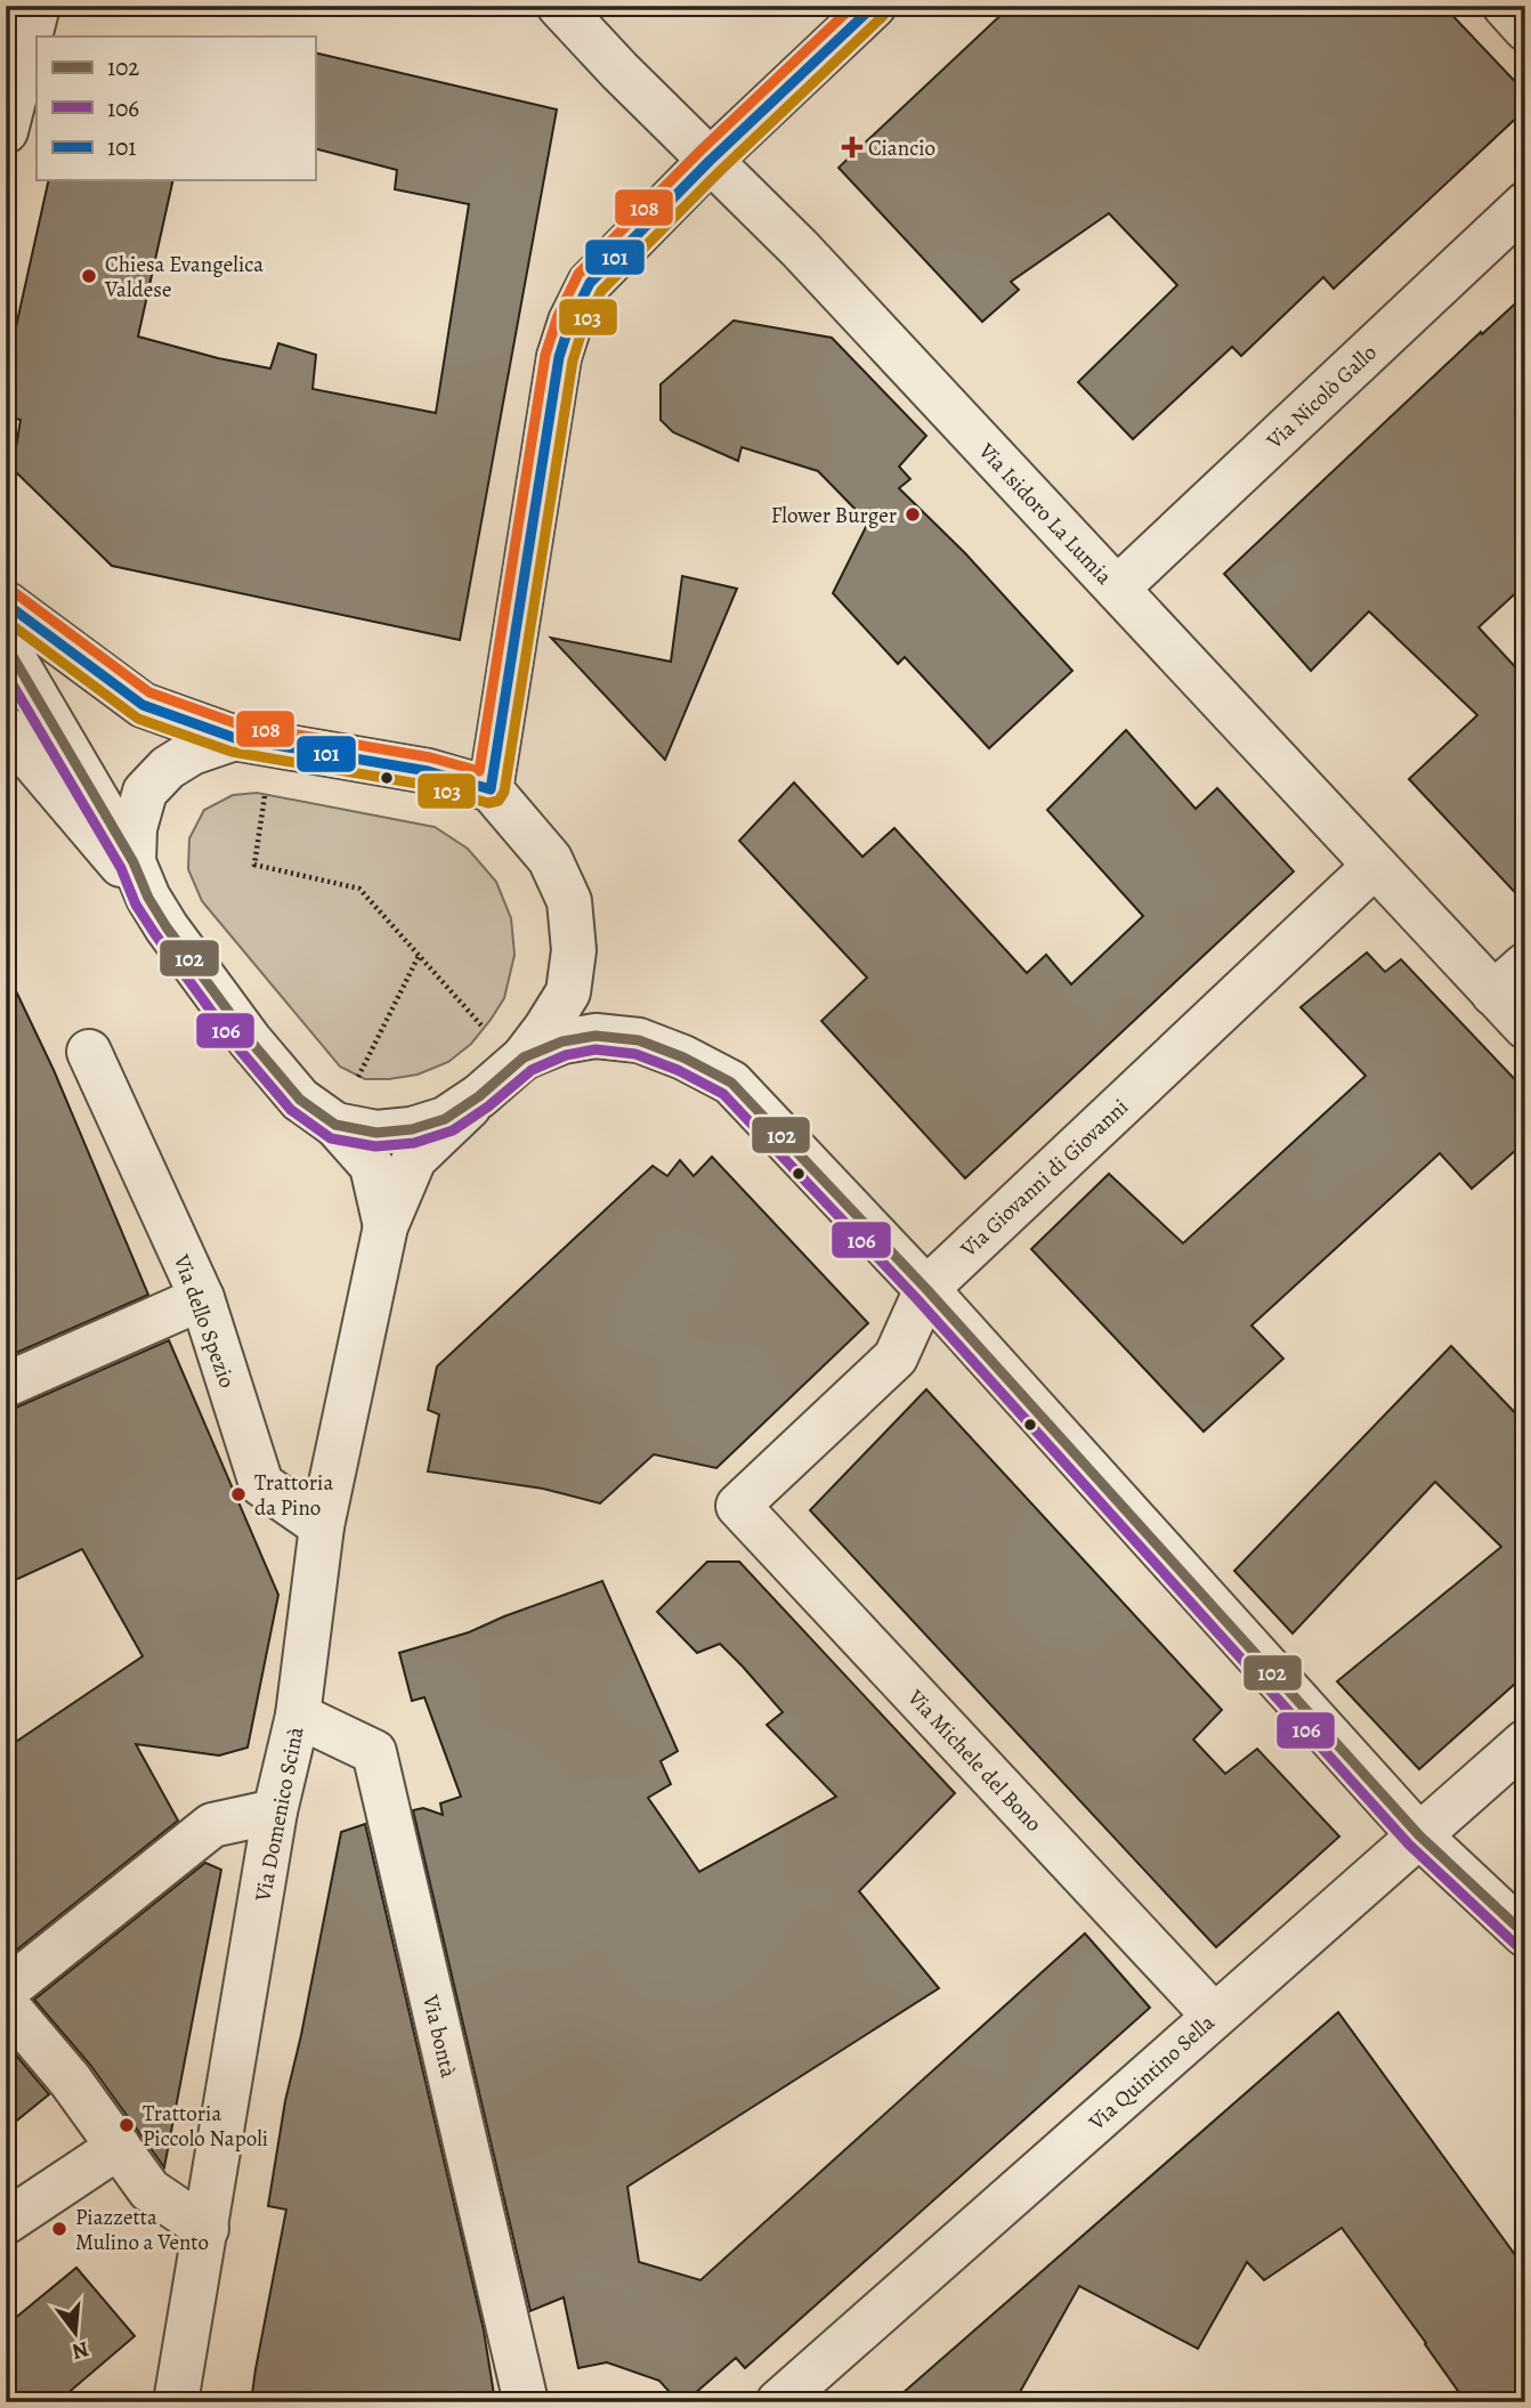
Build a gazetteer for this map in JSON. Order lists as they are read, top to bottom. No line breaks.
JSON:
{"streets":{"street":["Via Nicolò Gallo","Via Isidoro La Lumia","Via Giovanni di Giovanni","Via dello Spezio","Via Michele del Bono","Via Domenico Scinà","Via bontà","Via Quintino Sella"]},"crossings":[["Via Nicolò Gallo","Via Isidoro La Lumia"],["Via Isidoro La Lumia","Via Giovanni di Giovanni"],["Via Giovanni di Giovanni","Via Michele del Bono"],["Via dello Spezio","Via Domenico Scinà"],["Via Michele del Bono","Via Quintino Sella"],["Via Domenico Scinà","Via bontà"]],"places":{"health":["Ciancio"],"other":["Chiesa Evangelica Valdese","Flower Burger","Trattoria da Pino","Trattoria Piccolo Napoli","Piazzetta Mulino a Vento"]},"lines":["transit line 101","transit line 108","transit line 103","transit line 102","transit line 106"],"legend":["102","106","101"],"north":"bottom"}
